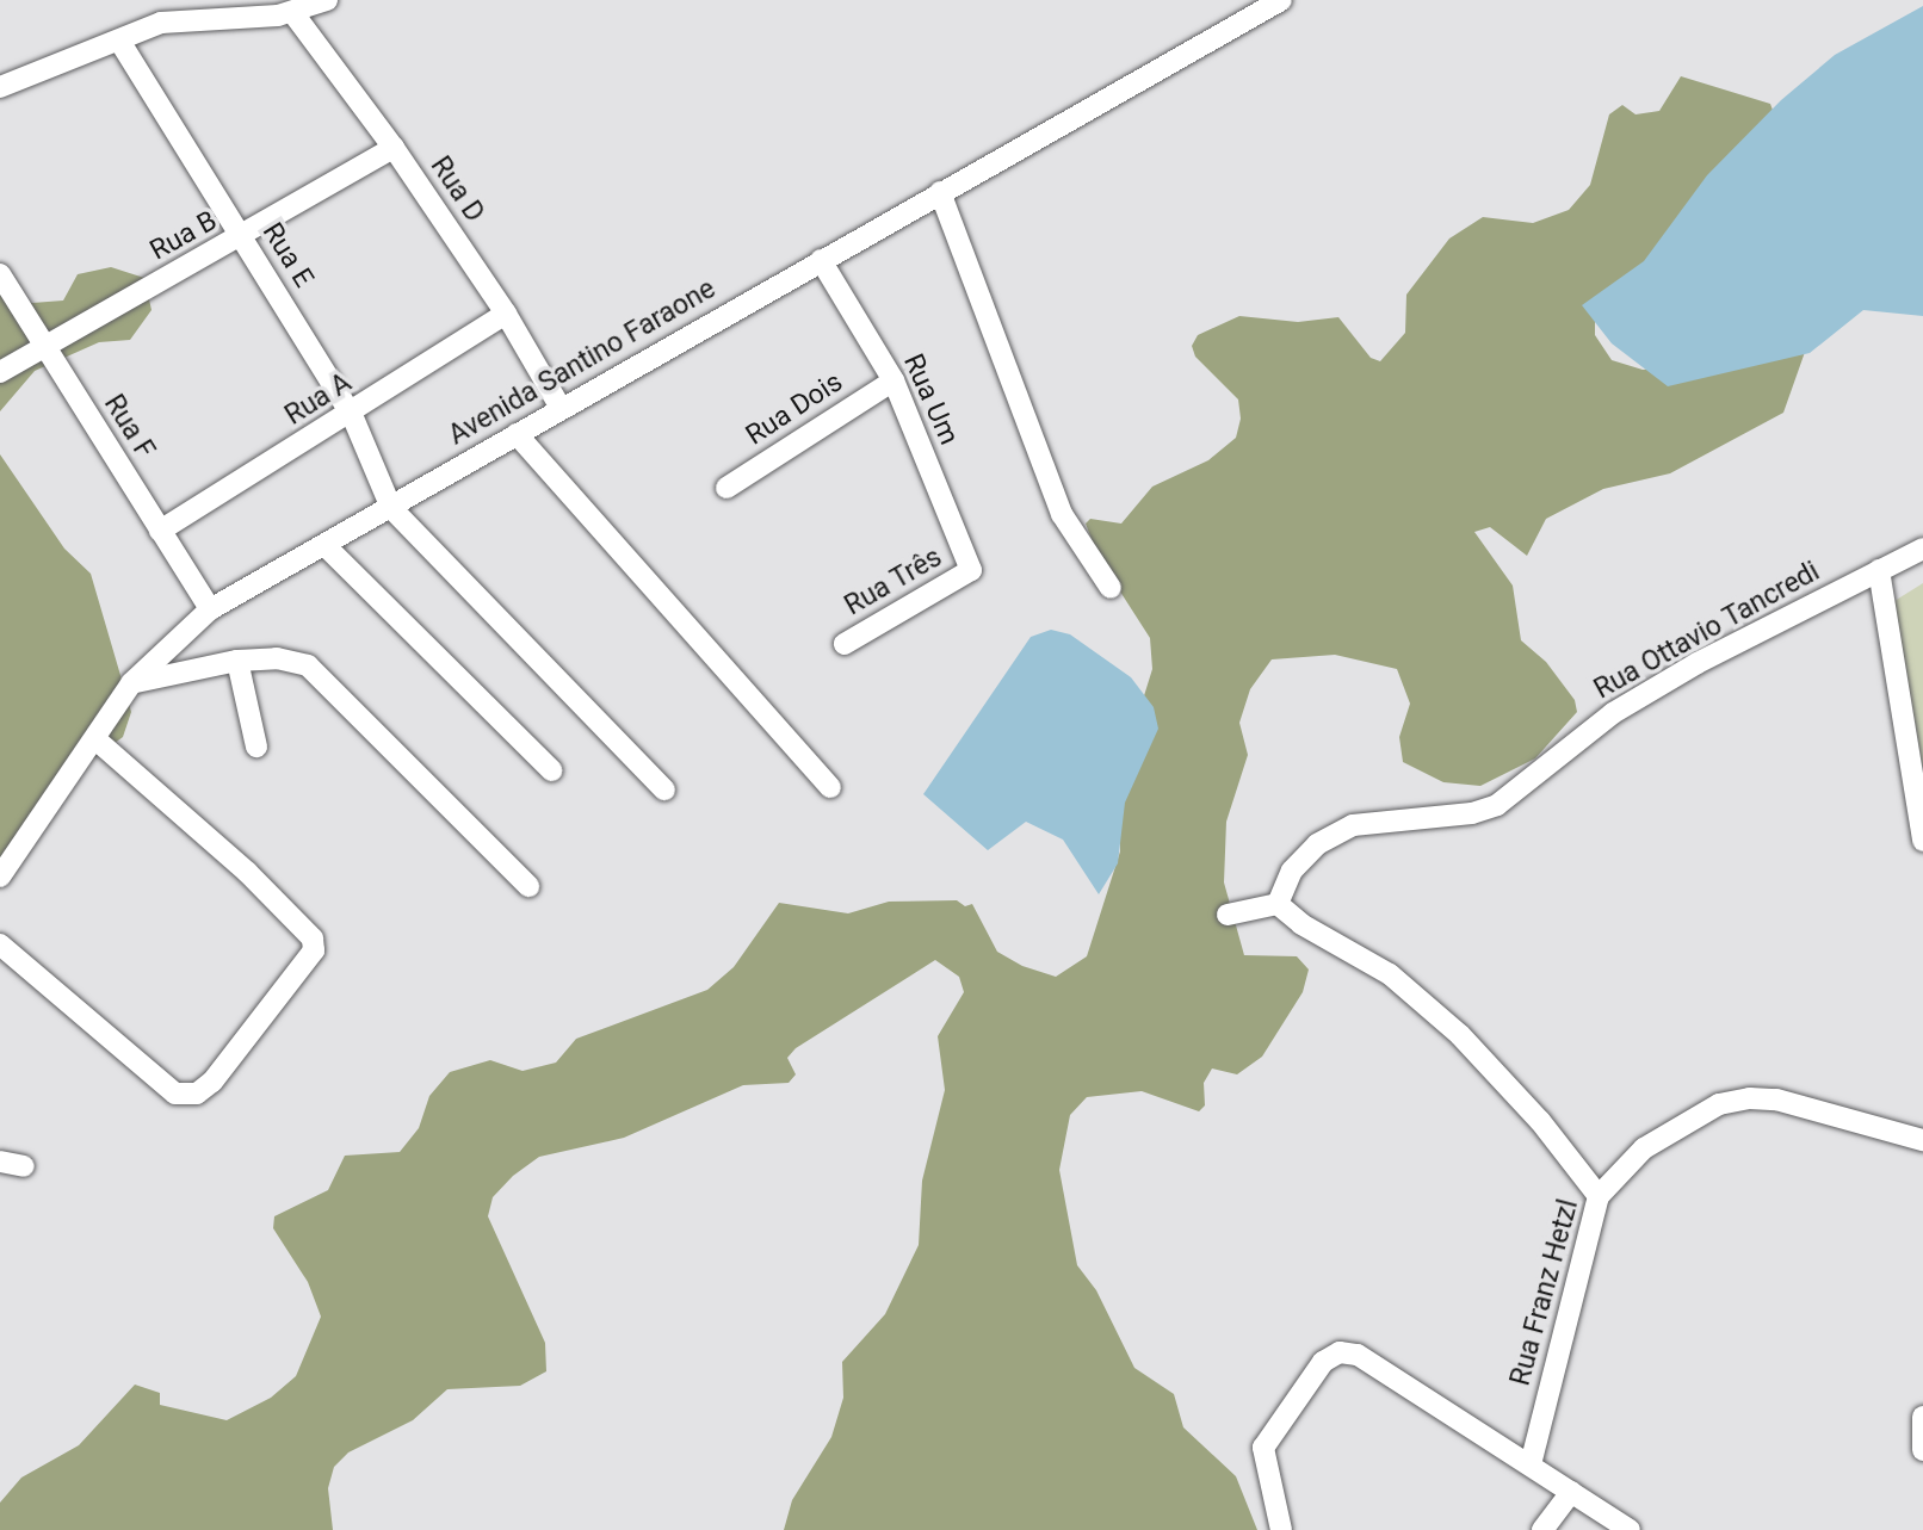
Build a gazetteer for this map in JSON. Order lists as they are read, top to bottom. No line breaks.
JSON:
{"streets":{"street":["Rua D","Rua B","Rua E","Avenida Santino Faraone","Rua A","Rua Um","Rua Dois","Rua F","Rua Três","Rua Ottavio Tancredi","Rua Franz Hetzl"]},"crossings":[["Rua D","Rua B"],["Rua D","Avenida Santino Faraone"],["Rua D","Rua A"],["Rua B","Rua E"],["Rua B","Rua F"],["Rua E","Avenida Santino Faraone"],["Rua E","Rua A"],["Avenida Santino Faraone","Rua Um"],["Avenida Santino Faraone","Rua F"],["Rua A","Rua F"],["Rua Um","Rua Dois"],["Rua Um","Rua Três"]]}
